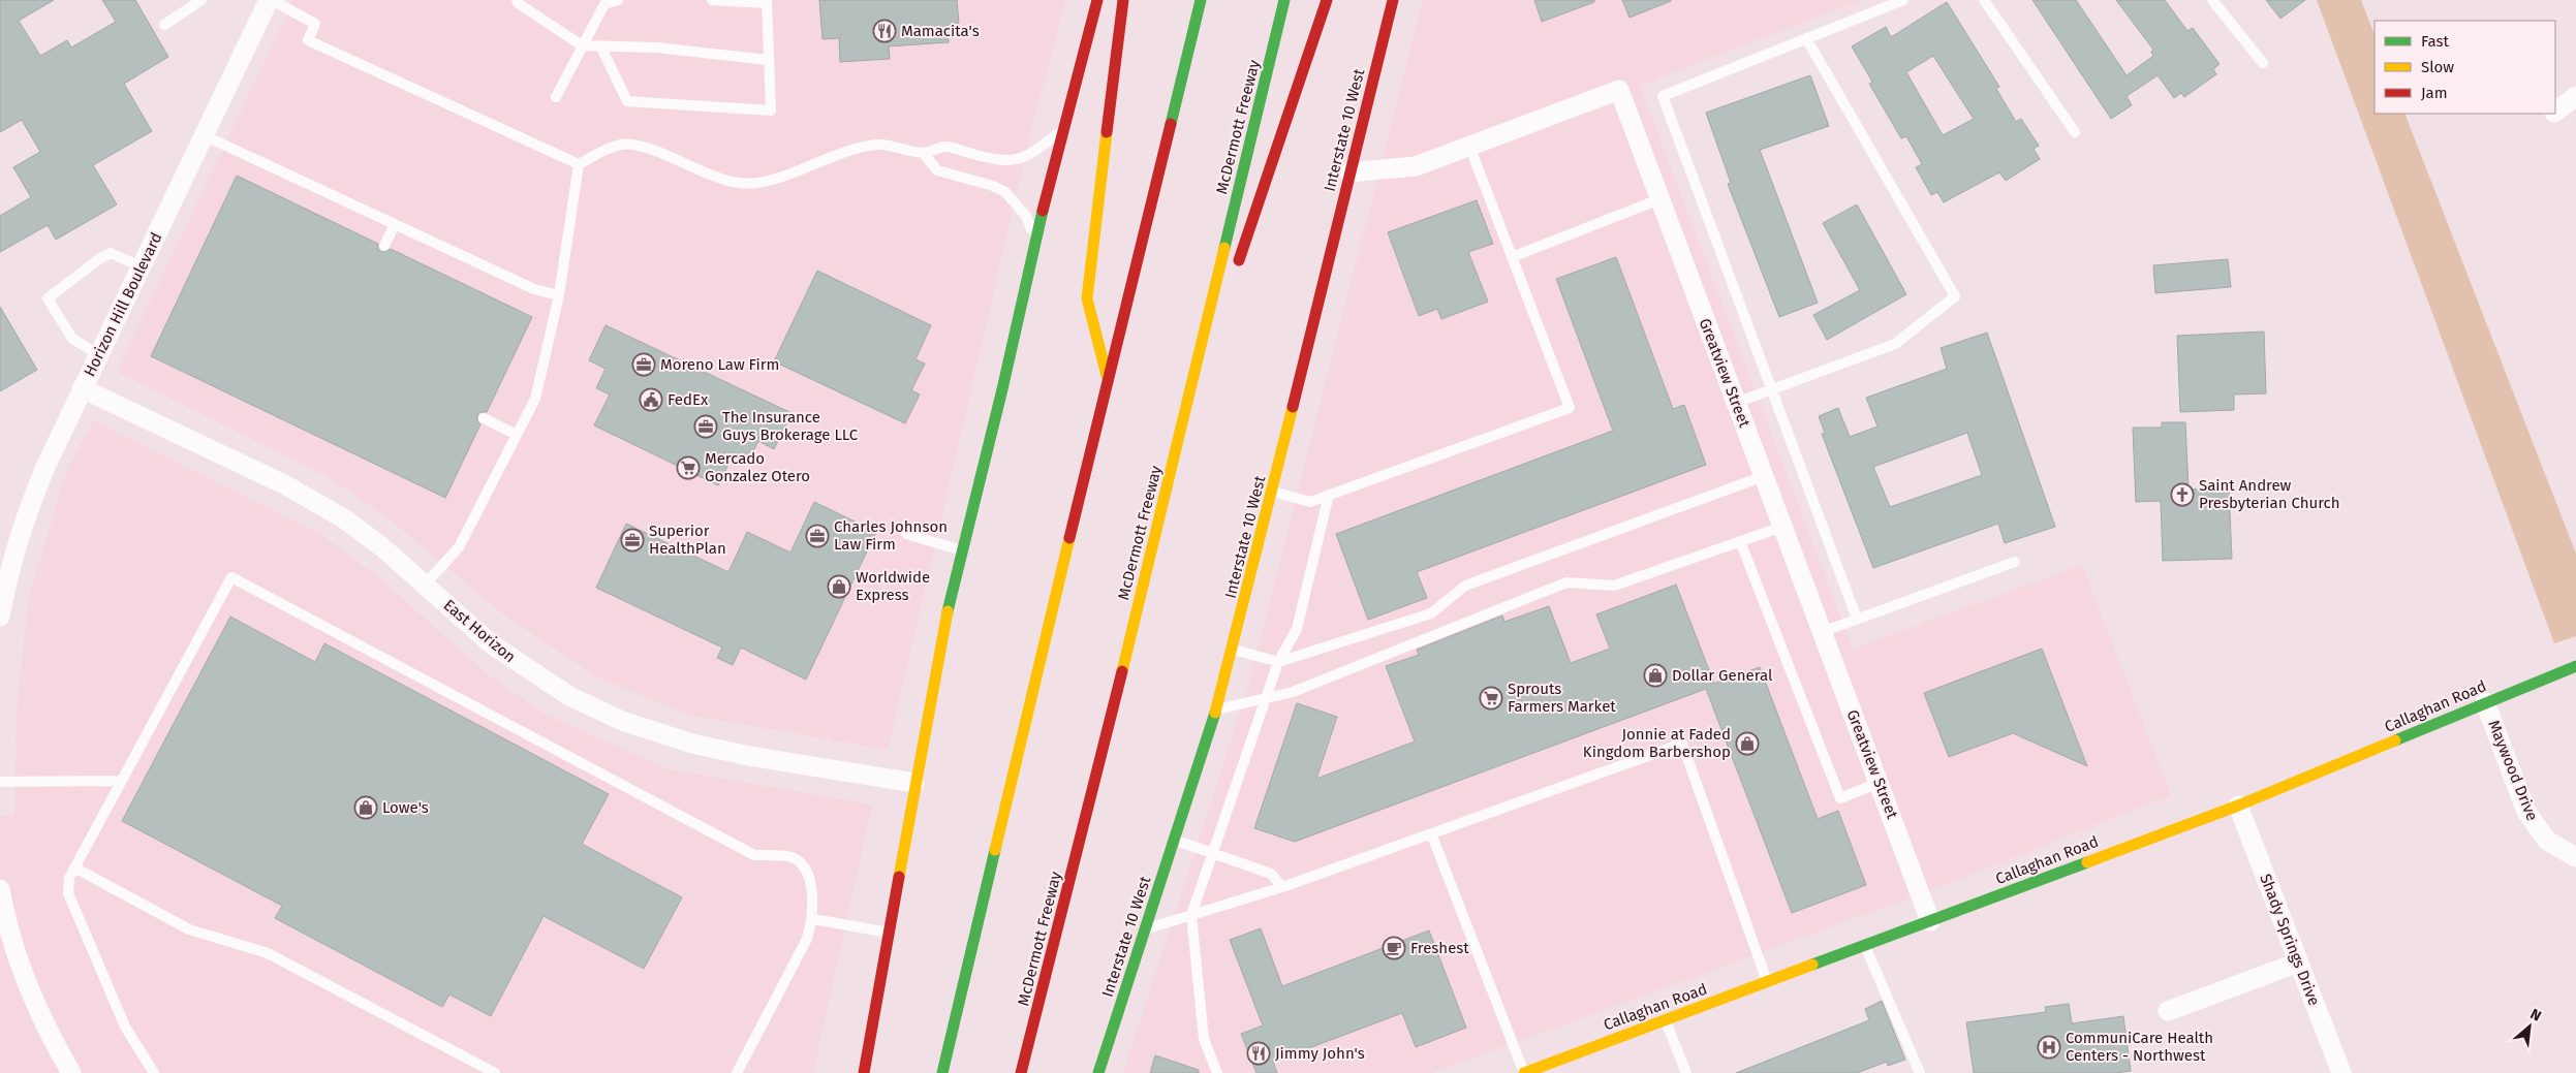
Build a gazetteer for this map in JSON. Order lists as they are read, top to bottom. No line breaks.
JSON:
{"streets":{"main road":["McDermott Freeway","Interstate 10 West","Callaghan Road"],"street":["Horizon Hill Boulevard","Greatview Street","East Horizon","Maywood Drive","Shady Springs Drive"]},"crossings":[["Interstate 10 West","Greatview Street"],["Horizon Hill Boulevard","East Horizon"],["Greatview Street","Callaghan Road"],["Callaghan Road","Maywood Drive"],["Callaghan Road","Shady Springs Drive"]],"places":{"restaurant":["Mamacita's","Jimmy John's"],"office":["Moreno Law Firm","The Insurance Guys Brokerage LLC","Charles Johnson Law Firm","Superior HealthPlan"],"public building":["FedEx"],"supermarket":["Mercado Gonzalez Otero","Sprouts Farmers Market"],"church":["Saint Andrew Presbyterian Church"],"shop":["Worldwide Express","Dollar General","Jonnie at Faded Kingdom Barbershop","Lowe's"],"cafe":["Freshest"],"hospital":["CommuniCare Health Centers - Northwest"]},"legend":["Fast","Slow","Jam"],"north":"top right"}
